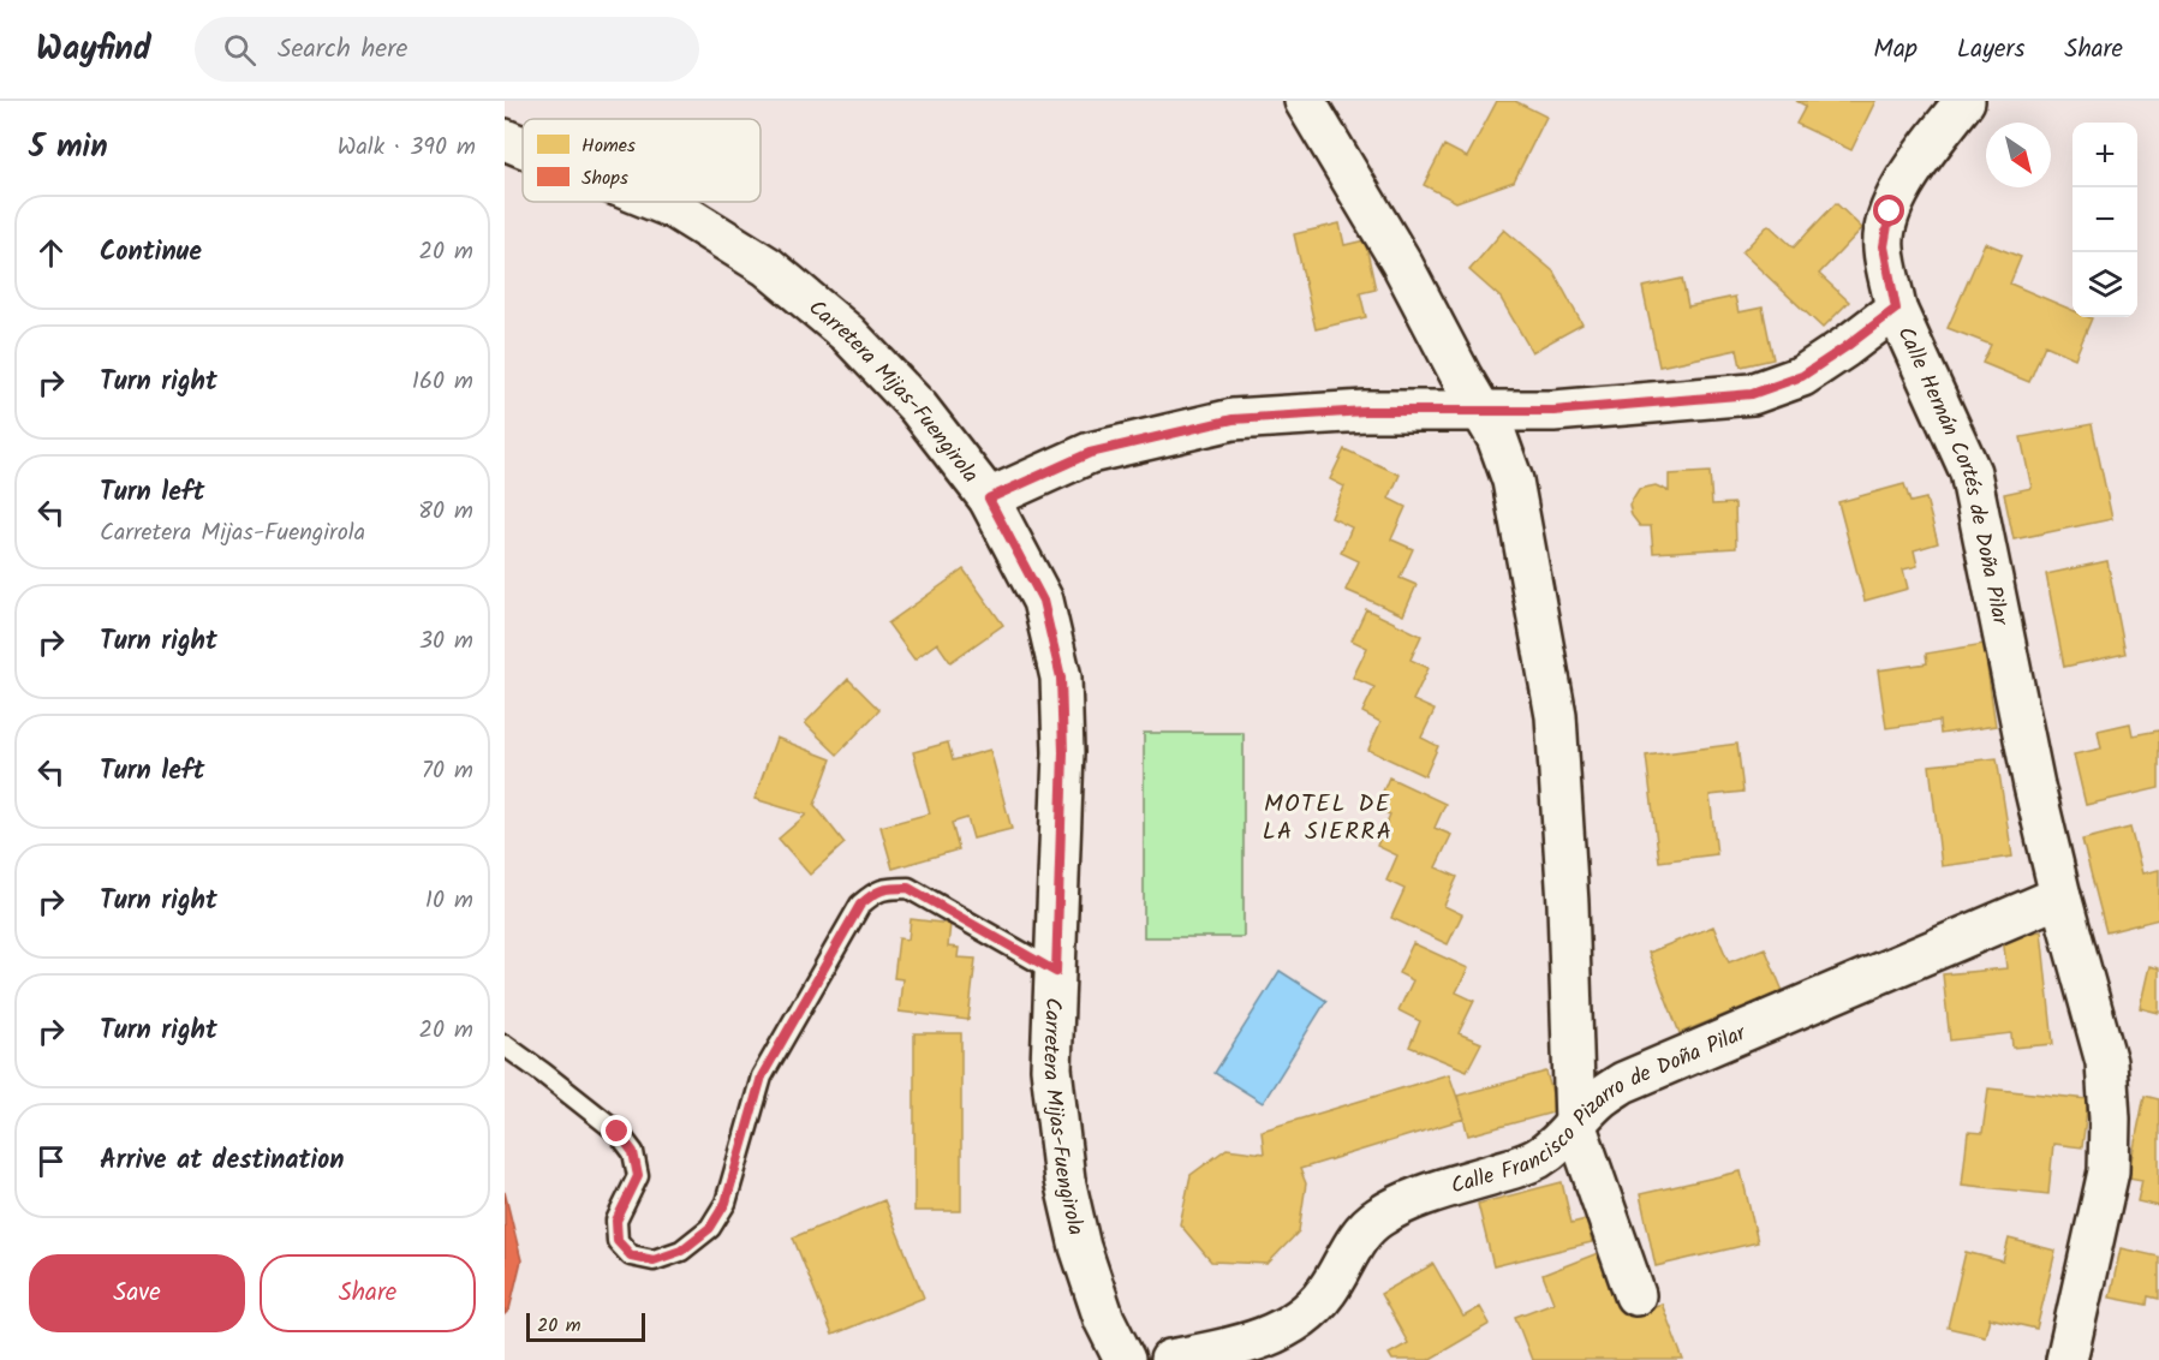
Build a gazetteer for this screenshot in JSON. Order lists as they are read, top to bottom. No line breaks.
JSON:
{"streets":{"street":["Carretera Mijas-Fuengirola","Calle Hernán Cortés de Doña Pilar","Calle Francisco Pizarro de Doña Pilar"]},"crossings":[["Carretera Mijas-Fuengirola","Calle Hernán Cortés de Doña Pilar"],["Calle Hernán Cortés de Doña Pilar","Calle Francisco Pizarro de Doña Pilar"]],"districts":["MOTEL DE LA SIERRA"],"legend":["Homes","Shops"],"scale_bar":"20 m","north":"bottom right","page":{"header":"Wayfind","search":"Search here","nav":["Map","Layers","Share"],"heading":["5 min","Walk · 390 m"],"map_buttons":["+","−"],"list":[["Continue","20 m"],["Turn right","160 m"],["Turn left","Carretera Mijas-Fuengirola","80 m"],["Turn right","30 m"],["Turn left","70 m"],["Turn right","10 m"],["Turn right","20 m"],"Arrive at destination"],"buttons":["Save","Share"],"scale":"20 m"}}
